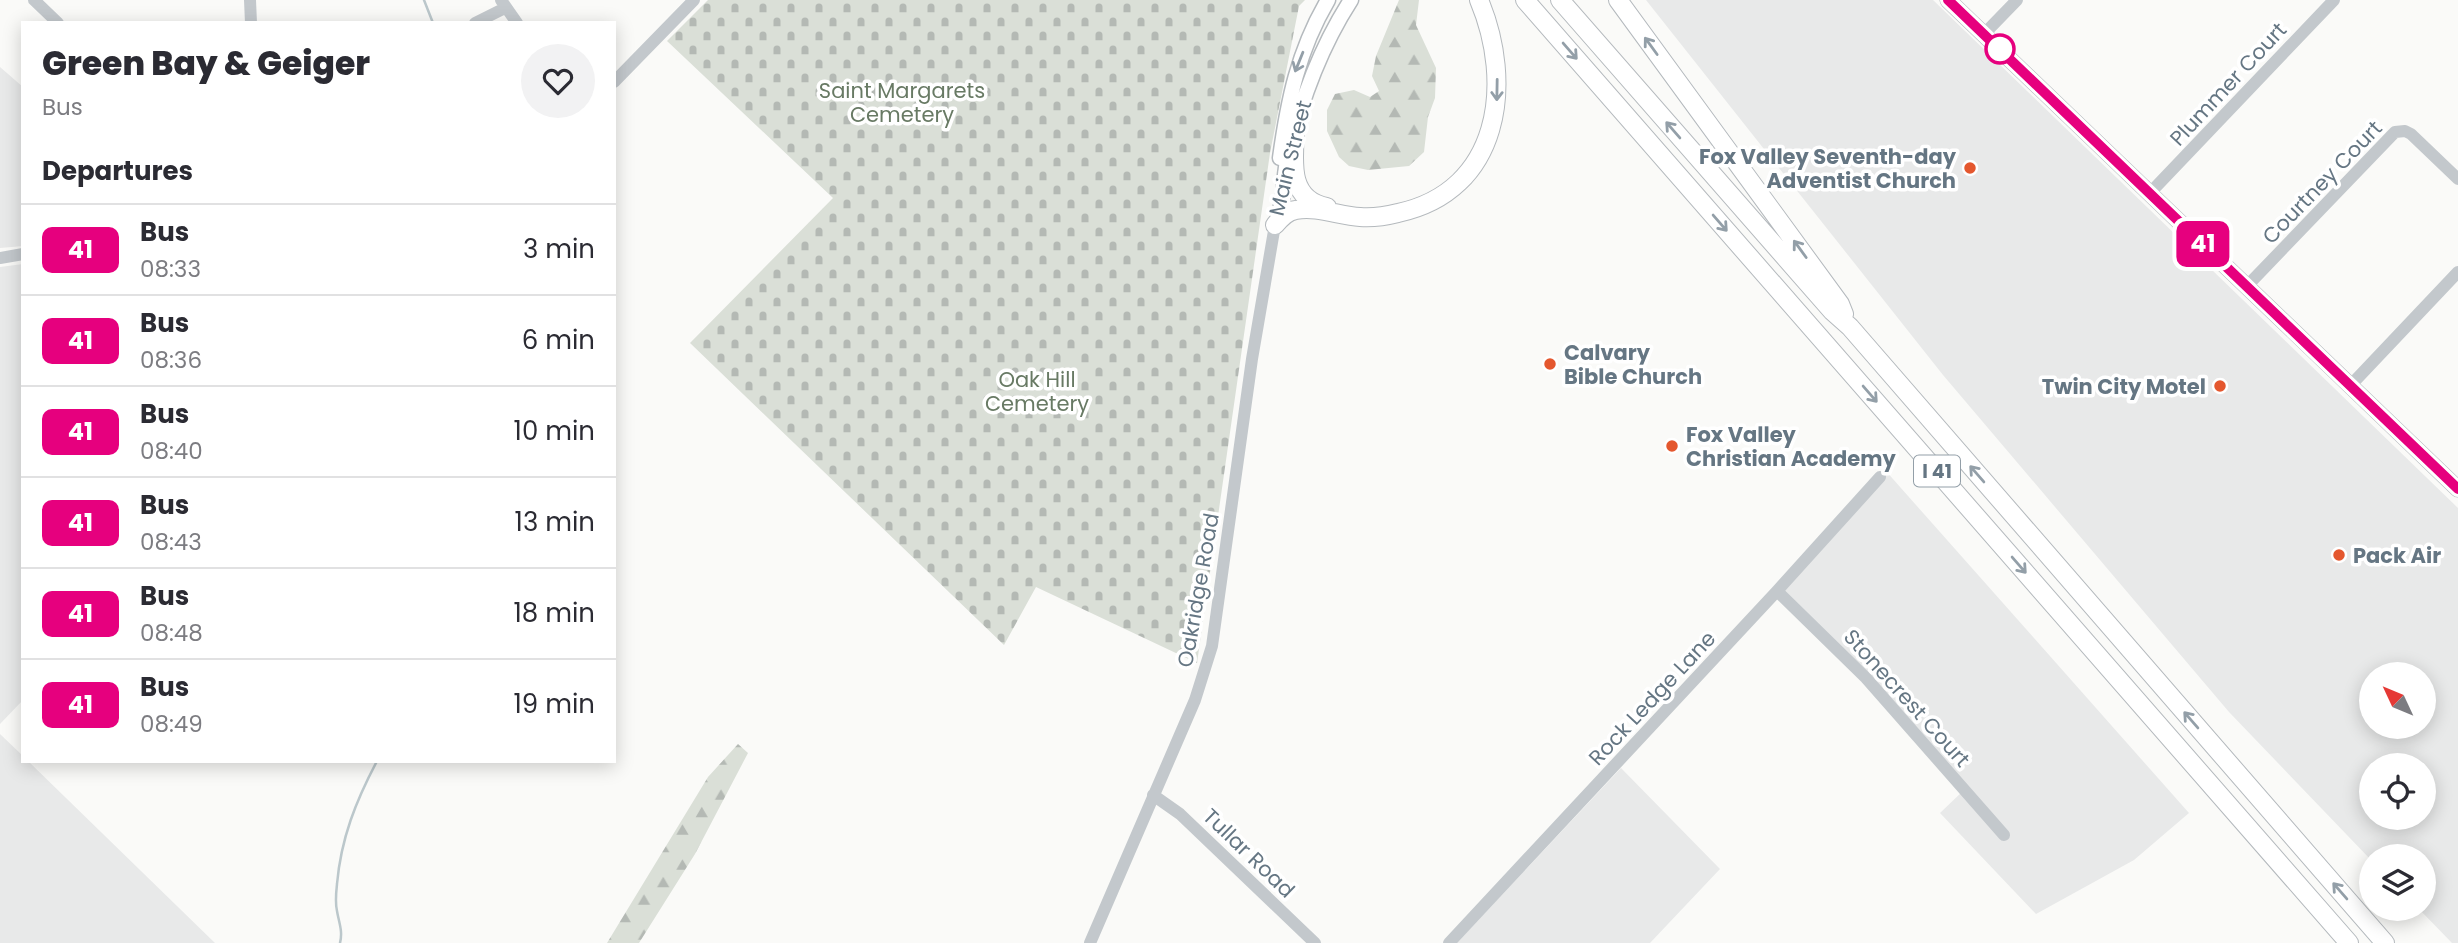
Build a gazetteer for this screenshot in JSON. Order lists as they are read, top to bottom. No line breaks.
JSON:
{"streets":{"highway":["I 41"],"main road":["Main Street"],"street":["Plummer Court","Courtney Court","Oakridge Road","Rock Ledge Lane","Stonecrest Court","Tullar Road"]},"crossings":[["Main Street","Oakridge Road"],["Oakridge Road","Tullar Road"],["Rock Ledge Lane","Stonecrest Court"]],"parks":["Saint Margarets Cemetery","Oak Hill Cemetery"],"places":["Fox Valley Seventh-day Adventist Church","Calvary Bible Church","Twin City Motel","Fox Valley Christian Academy","Pack Air"],"lines":["bus line 41"],"north":"top left","page":{"on_map":"41","heading":[["Green Bay & Geiger","Bus"],"Departures"],"list":[{"mark":"41","name":"Bus","note":"08:33","value":"3 min"},{"mark":"41","name":"Bus","note":"08:36","value":"6 min"},{"mark":"41","name":"Bus","note":"08:40","value":"10 min"},{"mark":"41","name":"Bus","note":"08:43","value":"13 min"},{"mark":"41","name":"Bus","note":"08:48","value":"18 min"},{"mark":"41","name":"Bus","note":"08:49","value":"19 min"}]}}
